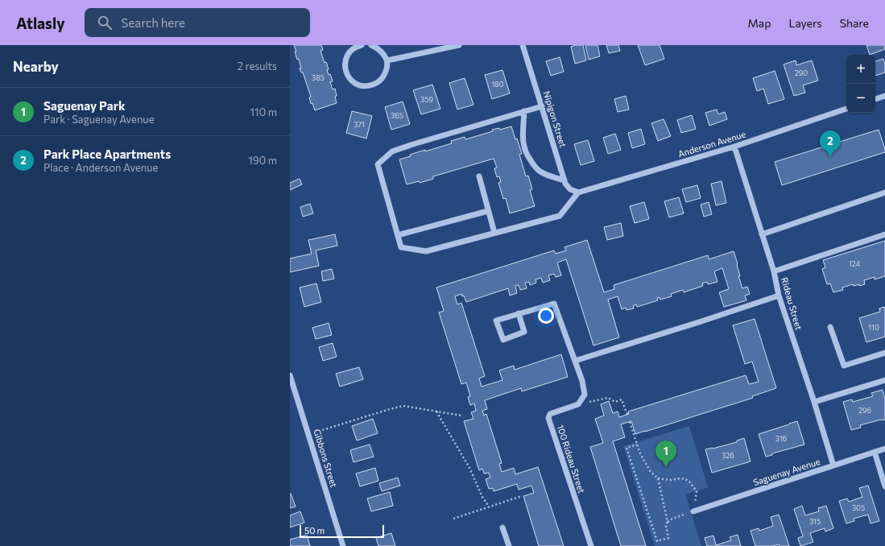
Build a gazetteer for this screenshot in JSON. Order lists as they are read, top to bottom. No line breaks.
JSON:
{"streets":{"street":["Nipigon Street","Anderson Avenue","Rideau Street","Gibbons Street","100 Rideau Street","Saguenay Avenue"]},"crossings":[["Nipigon Street","Anderson Avenue"],["Anderson Avenue","Rideau Street"],["Rideau Street","Saguenay Avenue"]],"house_numbers":["290","385","180","359","365","371","124","110","296","316","326","305","315"],"scale_bar":"50 m","page":{"header":"Atlasly","search":"Search here","nav":["Map","Layers","Share"],"heading":["Nearby","2 results"],"map_buttons":["+","−"],"list":[{"mark":"1","name":"Saguenay Park","note":"Park · Saguenay Avenue","value":"110 m"},{"mark":"2","name":"Park Place Apartments","note":"Place · Anderson Avenue","value":"190 m"}],"pins":["2","1"],"scale":"50 m"}}
